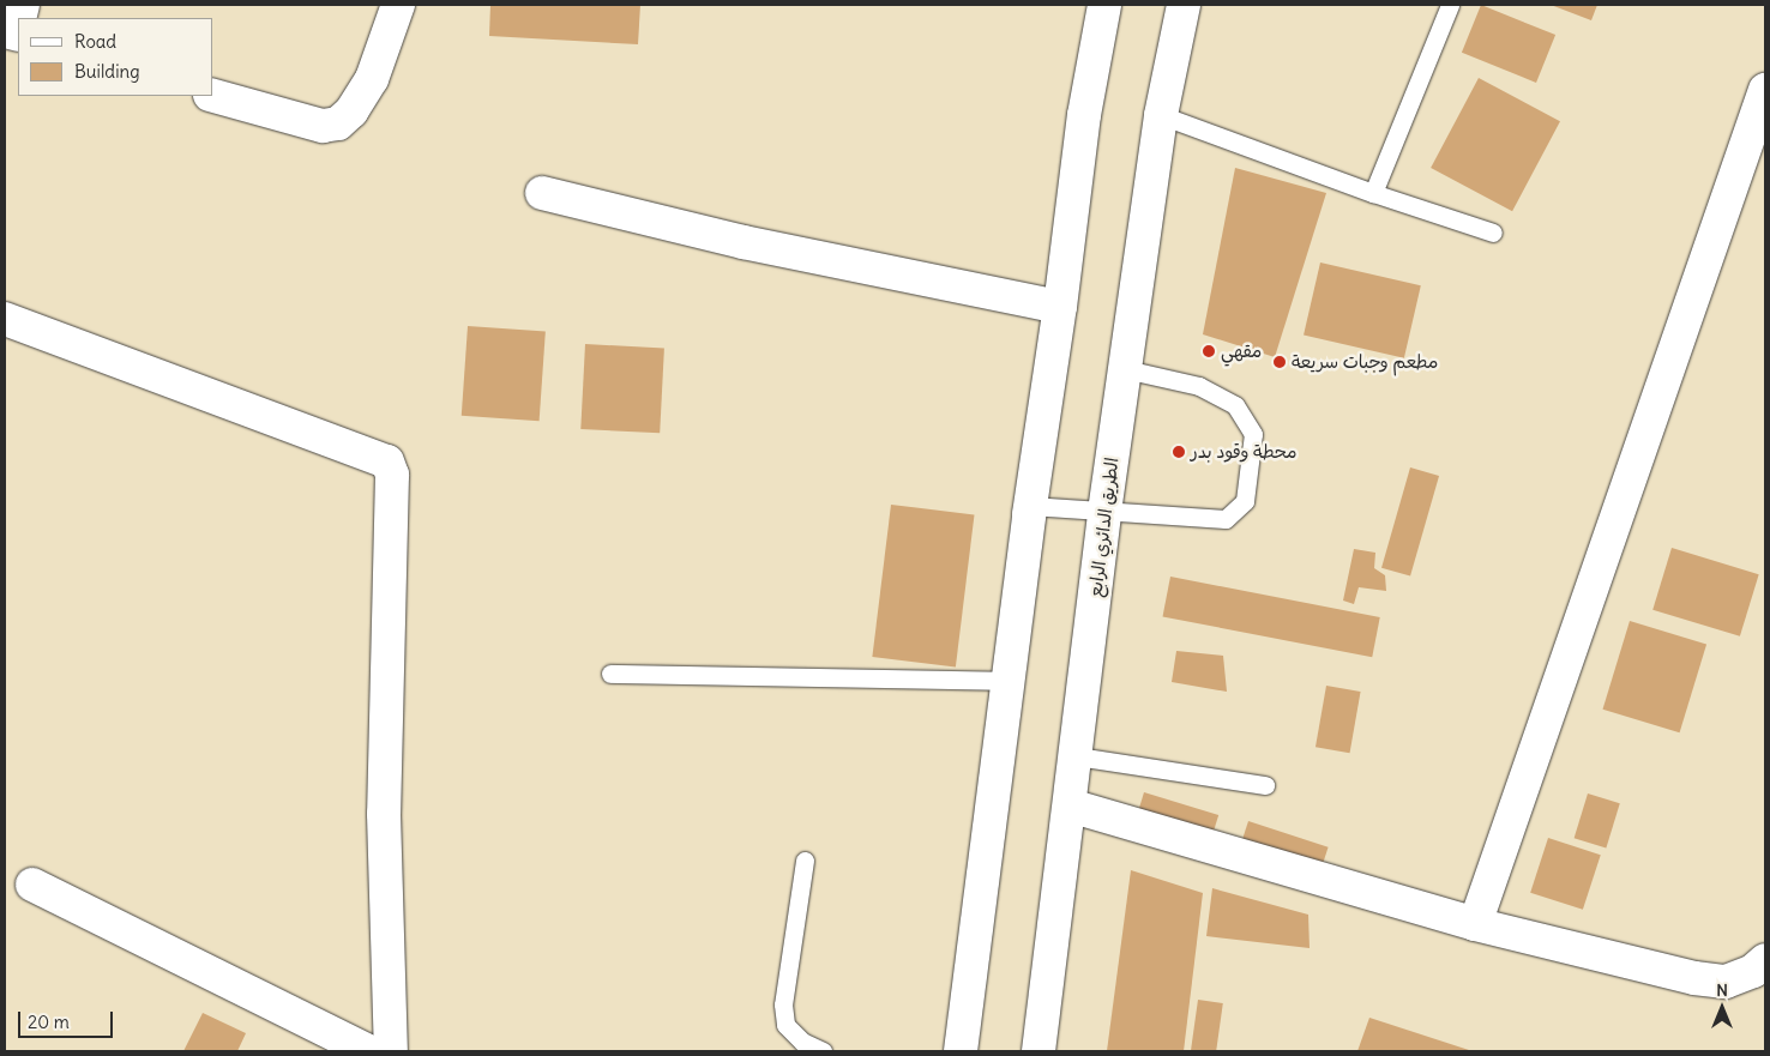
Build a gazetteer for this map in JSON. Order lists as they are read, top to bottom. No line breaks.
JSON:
{"streets":{"street":["الطريق الدائري الرابع"]},"places":["مقهي","مطعم وجبات سريعة","محطة وقود بدر"],"legend":["Road","Building"],"scale_bar":"20 m","north":"top"}
